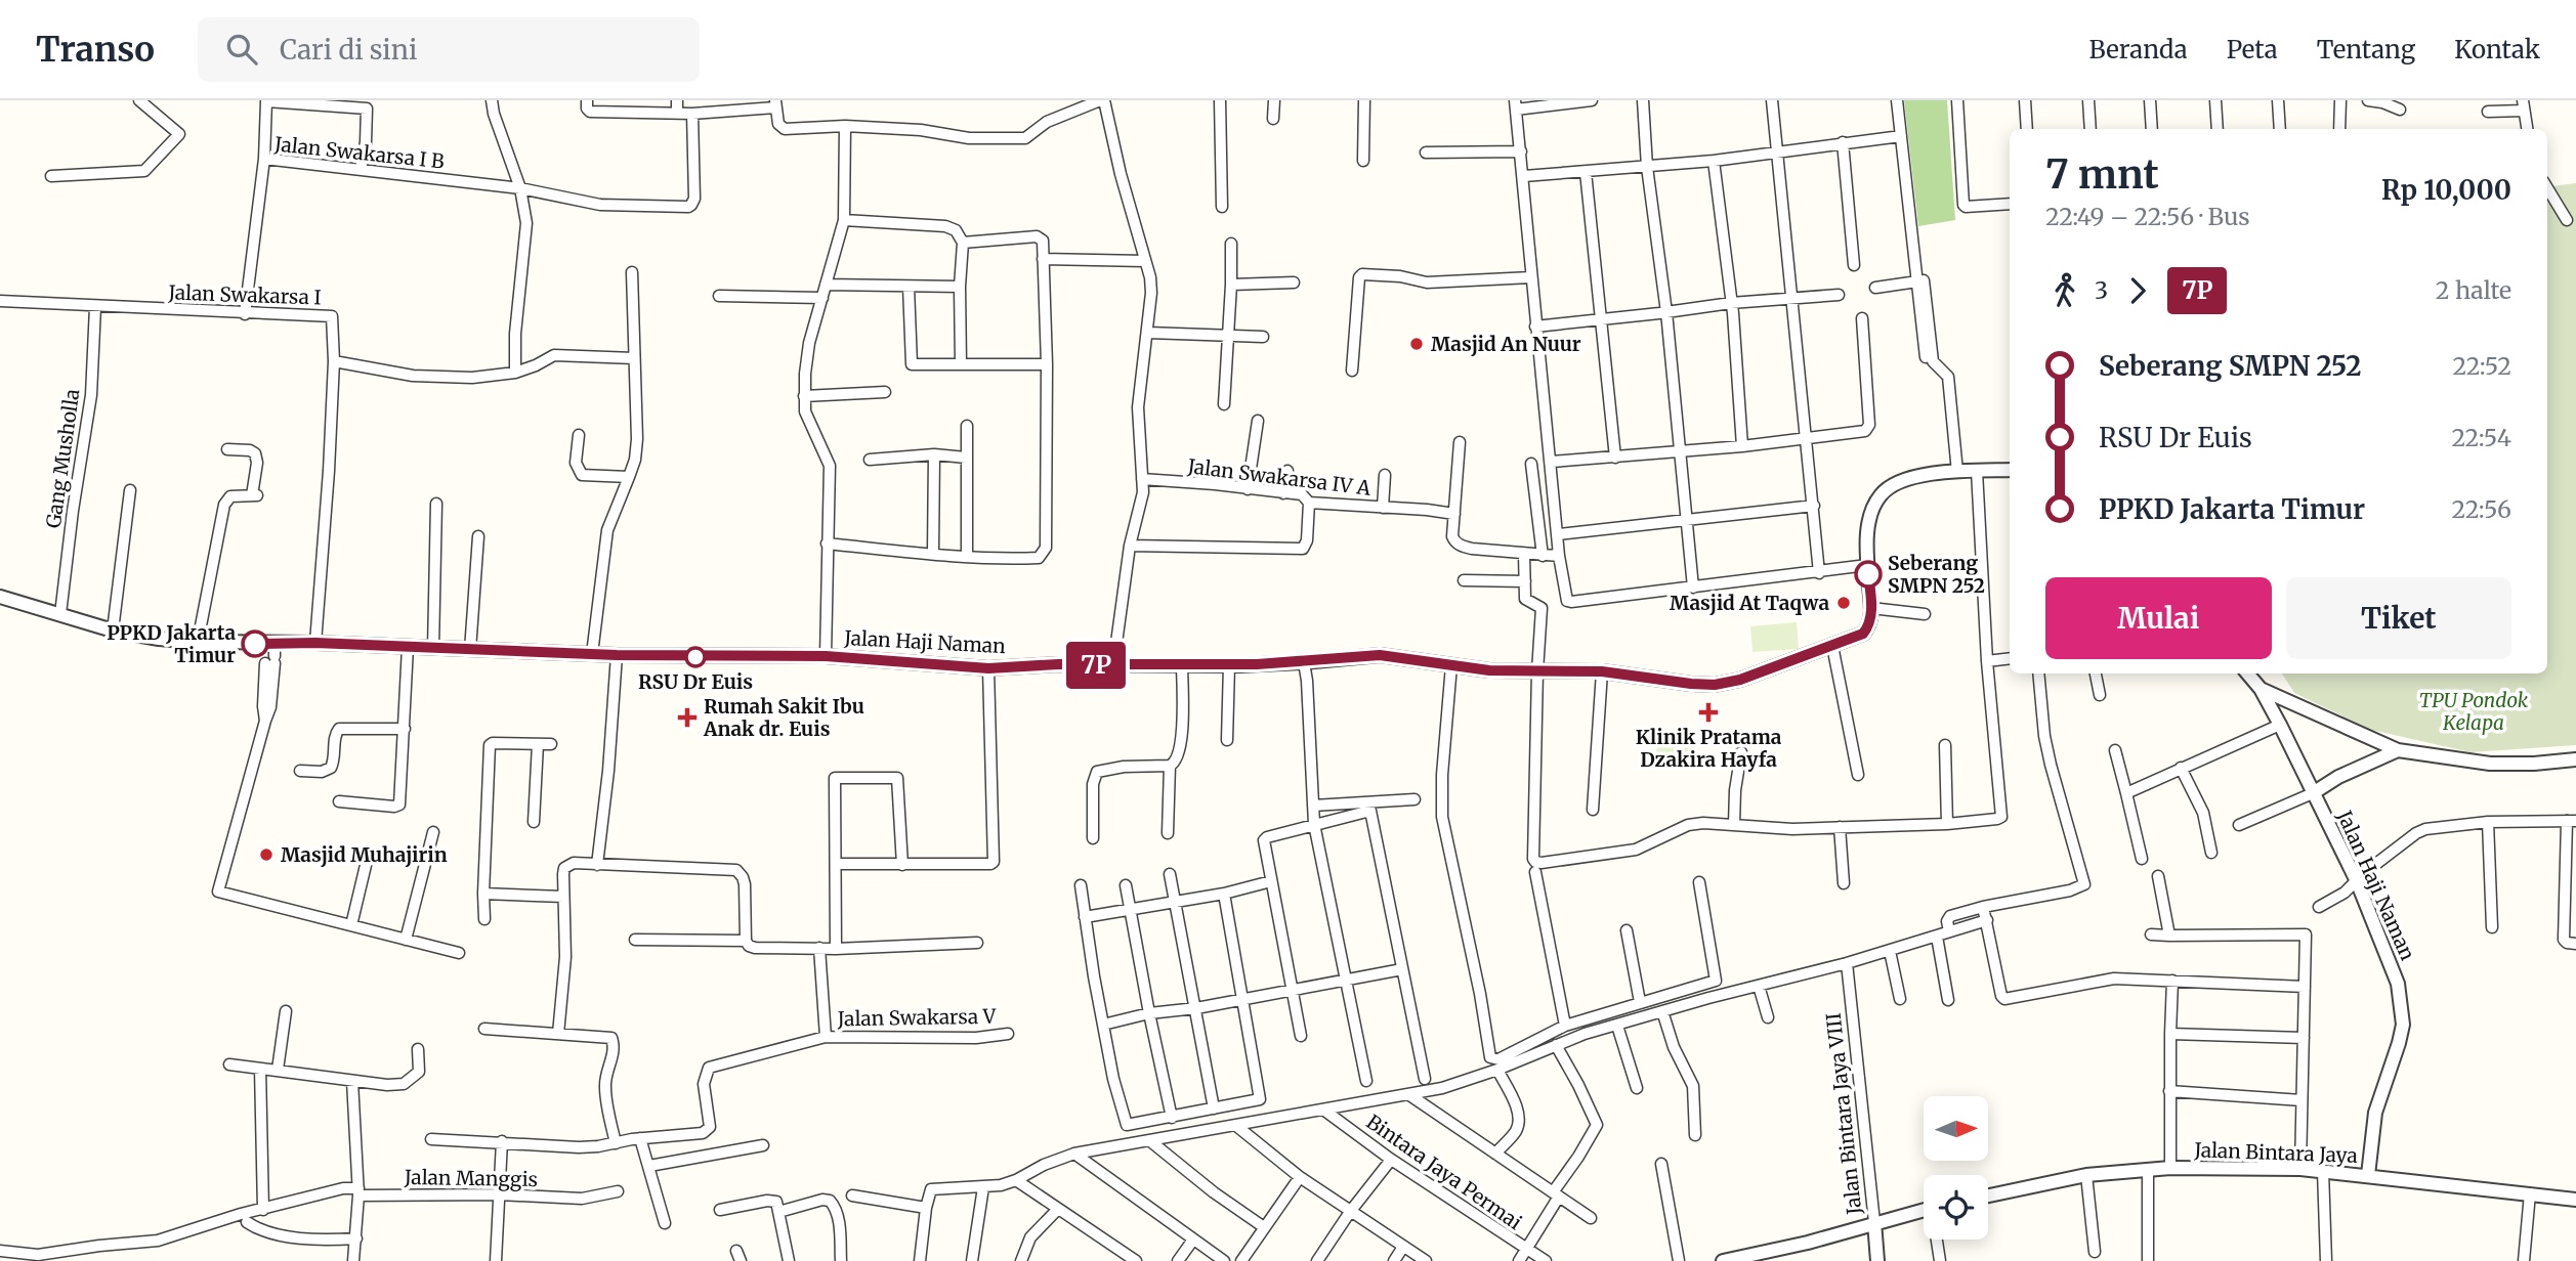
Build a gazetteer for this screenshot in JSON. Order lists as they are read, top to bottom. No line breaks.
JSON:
{"streets":{"street":["Jalan Swakarsa I B","Jalan Swakarsa I","Gang Musholla","Jalan Swakarsa IV A","Jalan Haji Naman","Jalan Swakarsa V","Jalan Bintara Jaya VIII","Jalan Bintara Jaya","Bintara Jaya Permai","Jalan Manggis"]},"crossings":[["Jalan Swakarsa I B","Jalan Swakarsa I"],["Jalan Swakarsa I","Gang Musholla"],["Jalan Swakarsa I","Jalan Haji Naman"],["Gang Musholla","Jalan Haji Naman"],["Jalan Haji Naman","Jalan Bintara Jaya"]],"parks":["TPU Pondok Kelapa"],"places":{"other":["Masjid An Nuur","Seberang SMPN 252","Masjid At Taqwa","PPKD Jakarta Timur","RSU Dr Euis","Masjid Muhajirin"],"health":["Klinik Pratama Dzakira Hayfa","Rumah Sakit Ibu Anak dr. Euis"]},"lines":["bus line 7P"],"north":"right","page":{"header":"Transo","search":"Cari di sini","nav":["Beranda","Peta","Tentang","Kontak"],"on_map":"7P","heading":["7 mnt","22:49 – 22:56 · Bus","Rp 10,000"],"legs":["3","7P","2 halte"],"list":[{"name":"Seberang SMPN 252","value":"22:52"},{"name":"RSU Dr Euis","value":"22:54"},{"name":"PPKD Jakarta Timur","value":"22:56"}],"buttons":["Mulai","Tiket"]}}
